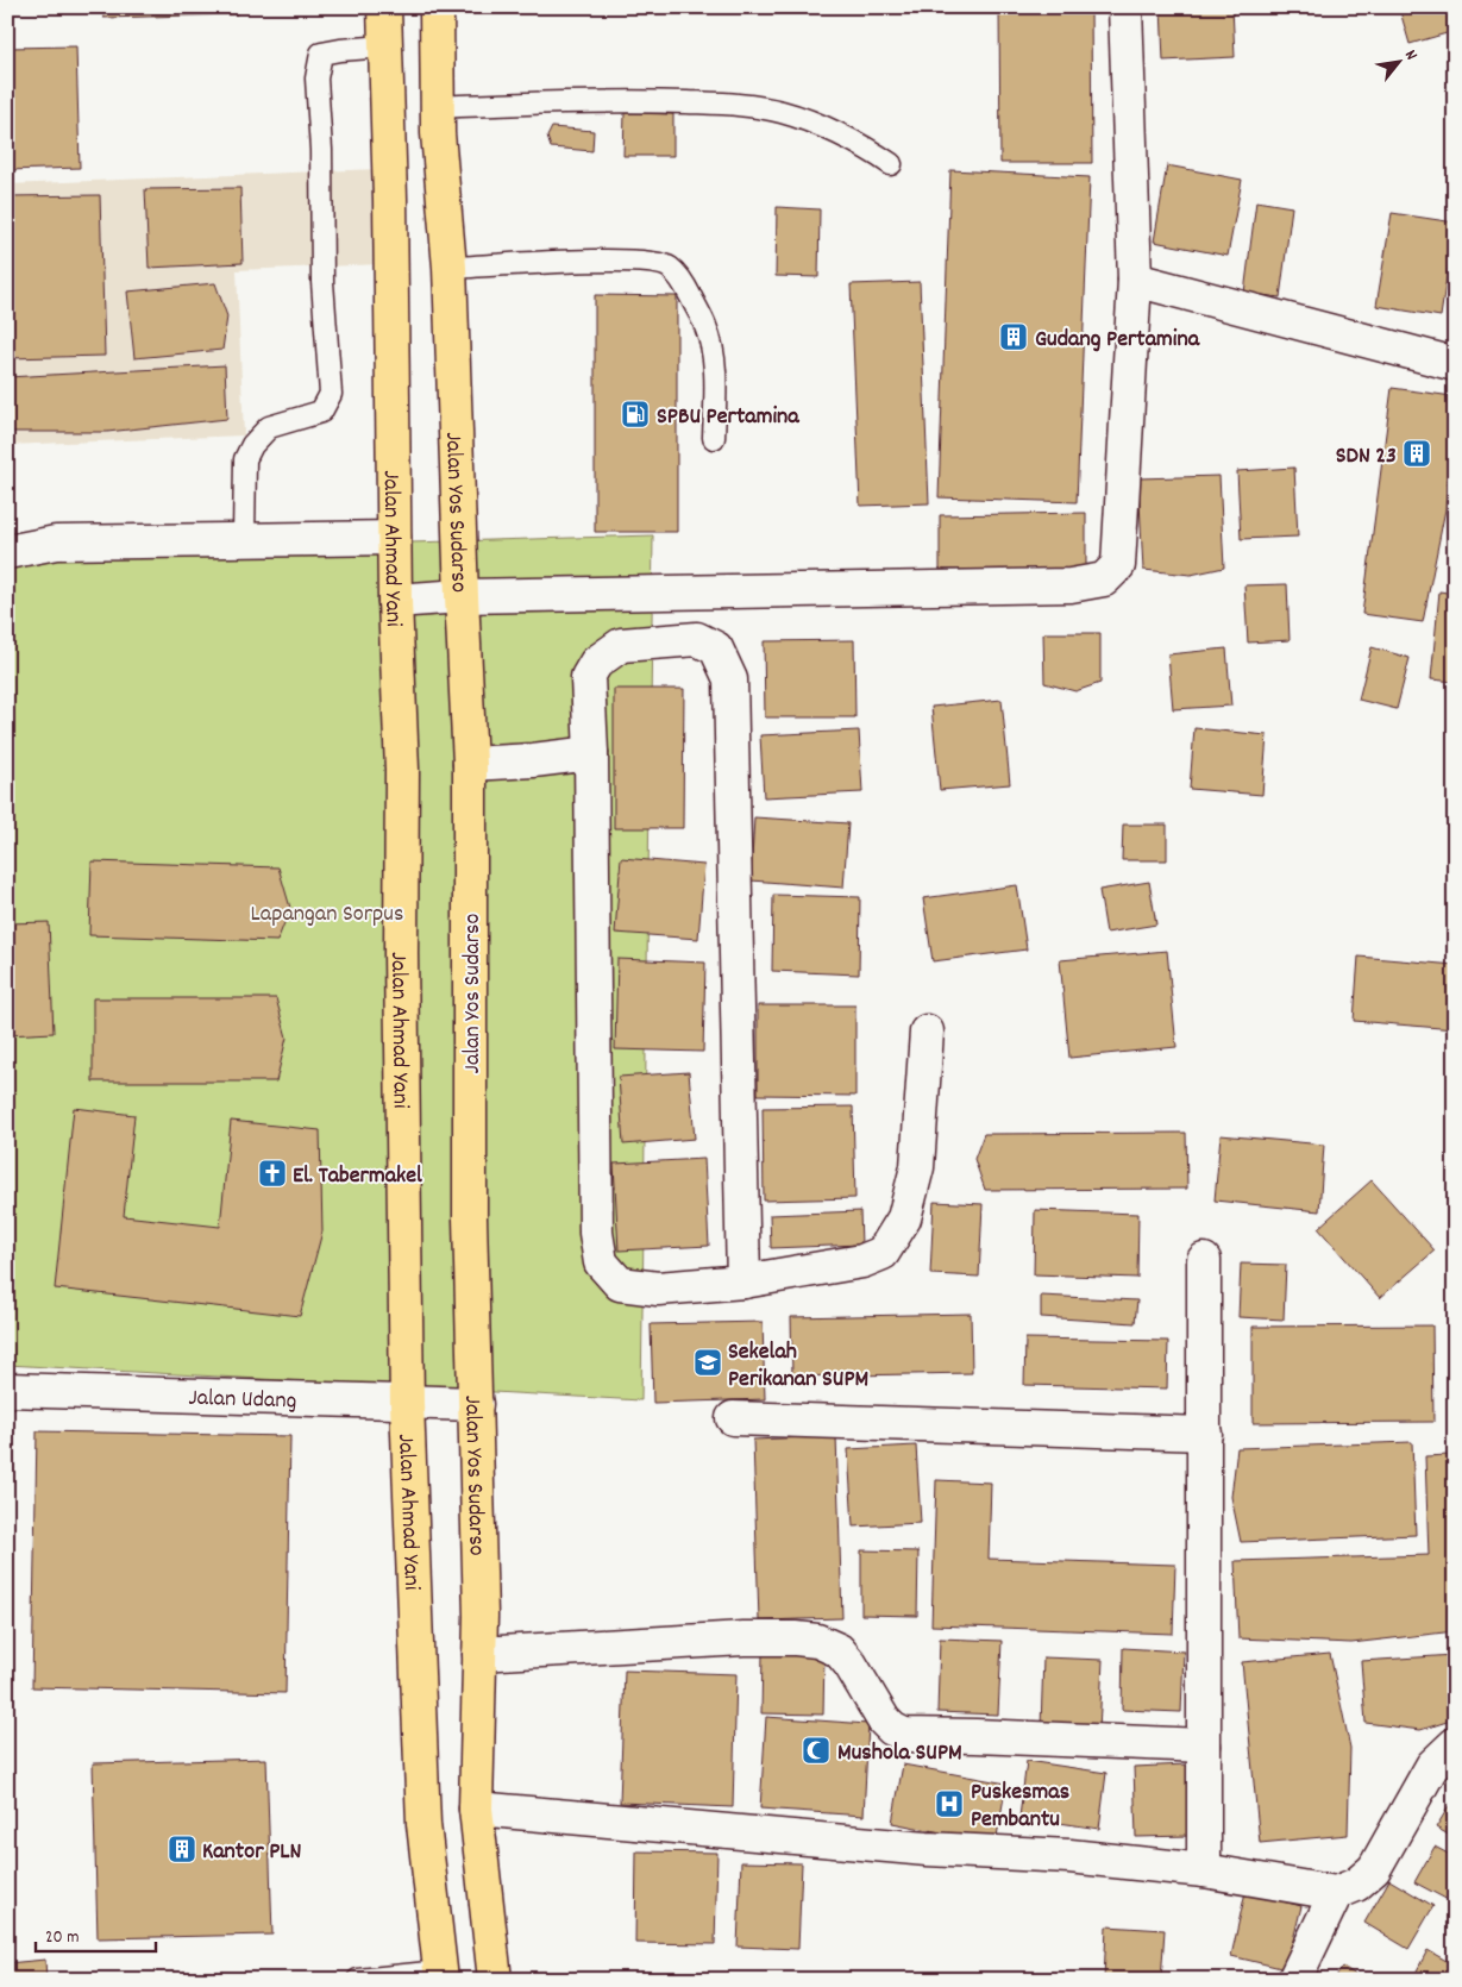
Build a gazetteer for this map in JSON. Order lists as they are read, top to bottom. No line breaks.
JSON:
{"streets":{"highway":["Jalan Yos Sudarso","Jalan Ahmad Yani"],"street":["Jalan Udang"]},"crossings":[["Jalan Yos Sudarso","Jalan Udang"],["Jalan Ahmad Yani","Jalan Udang"]],"parks":["Lapangan Sorpus"],"places":{"building":["Gudang Pertamina","SDN 23","Kantor PLN"],"fuel station":["SPBU Pertamina"],"church":["El. Tabermakel"],"school or university":["Sekelah Perikanan SUPM"],"mosque":["Mushola SUPM"],"hospital":["Puskesmas Pembantu"]},"scale_bar":"20 m","north":"top right"}
